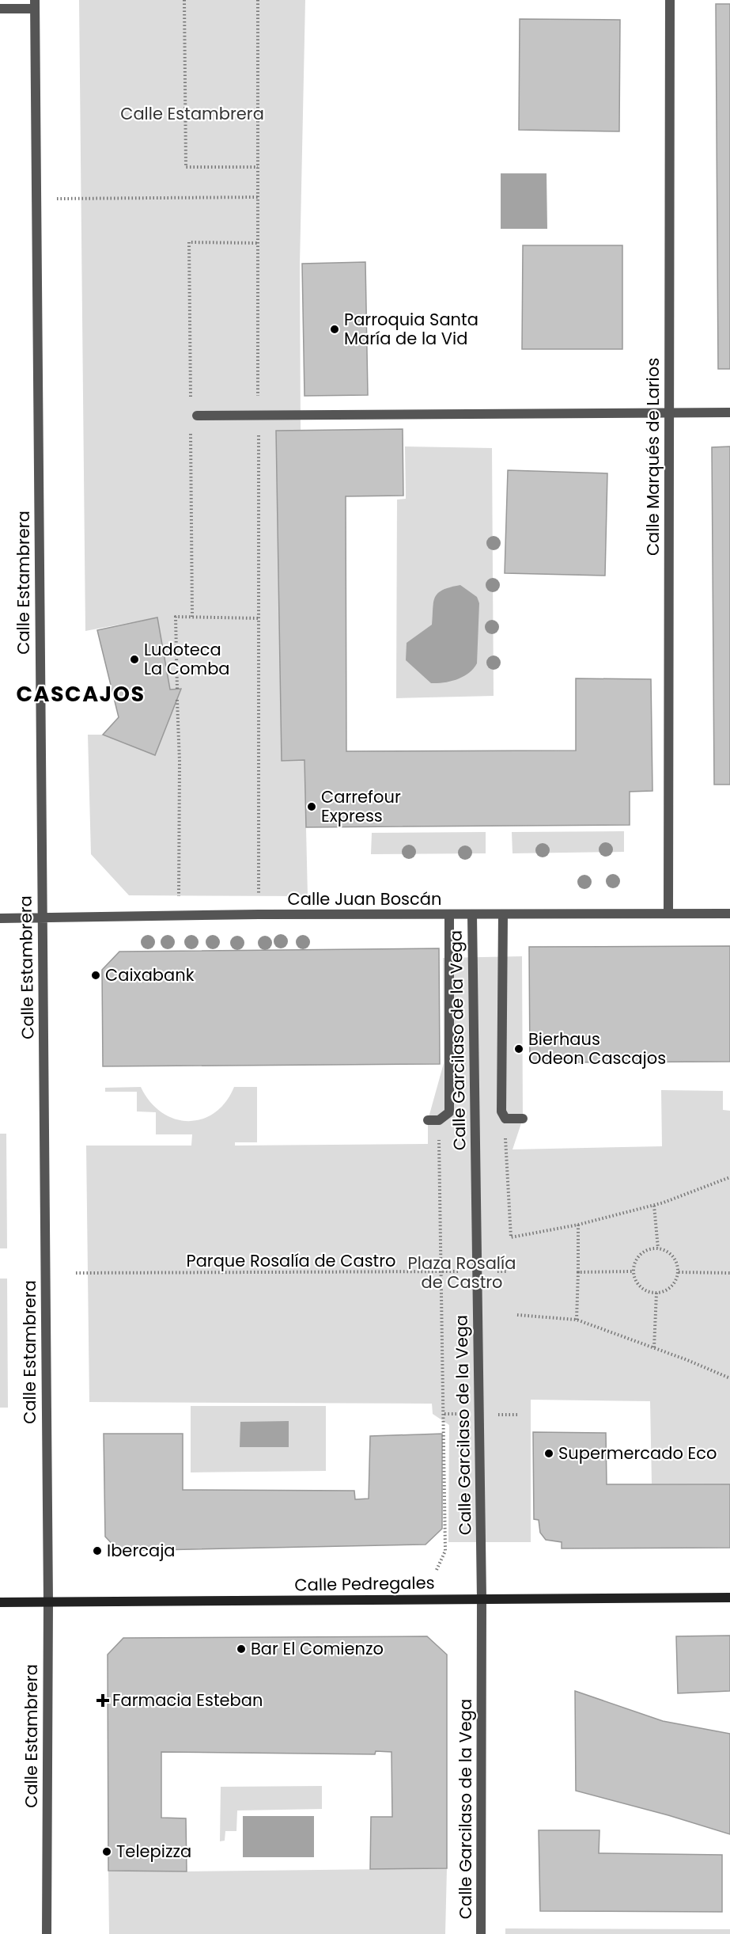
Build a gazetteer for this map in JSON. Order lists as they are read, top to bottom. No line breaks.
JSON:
{"streets":{"main road":["Calle Pedregales"],"street":["Calle Marqués de Larios","Calle Estambrera","Calle Juan Boscán","Calle Garcilaso de la Vega"],"path":["Parque Rosalía de Castro"]},"crossings":[["Calle Marqués de Larios","Calle Juan Boscán"],["Calle Estambrera","Calle Juan Boscán"],["Calle Estambrera","Calle Pedregales"],["Calle Juan Boscán","Calle Garcilaso de la Vega"],["Calle Garcilaso de la Vega","Parque Rosalía de Castro"],["Calle Garcilaso de la Vega","Calle Pedregales"]],"districts":["CASCAJOS"],"parks":["Calle Estambrera","Plaza Rosalía de Castro"],"places":{"other":["Parroquia Santa María de la Vid","Ludoteca La Comba","Carrefour Express","Caixabank","Bierhaus Odeon Cascajos","Supermercado Eco","Ibercaja","Bar El Comienzo","Telepizza"],"health":["Farmacia Esteban"]}}
